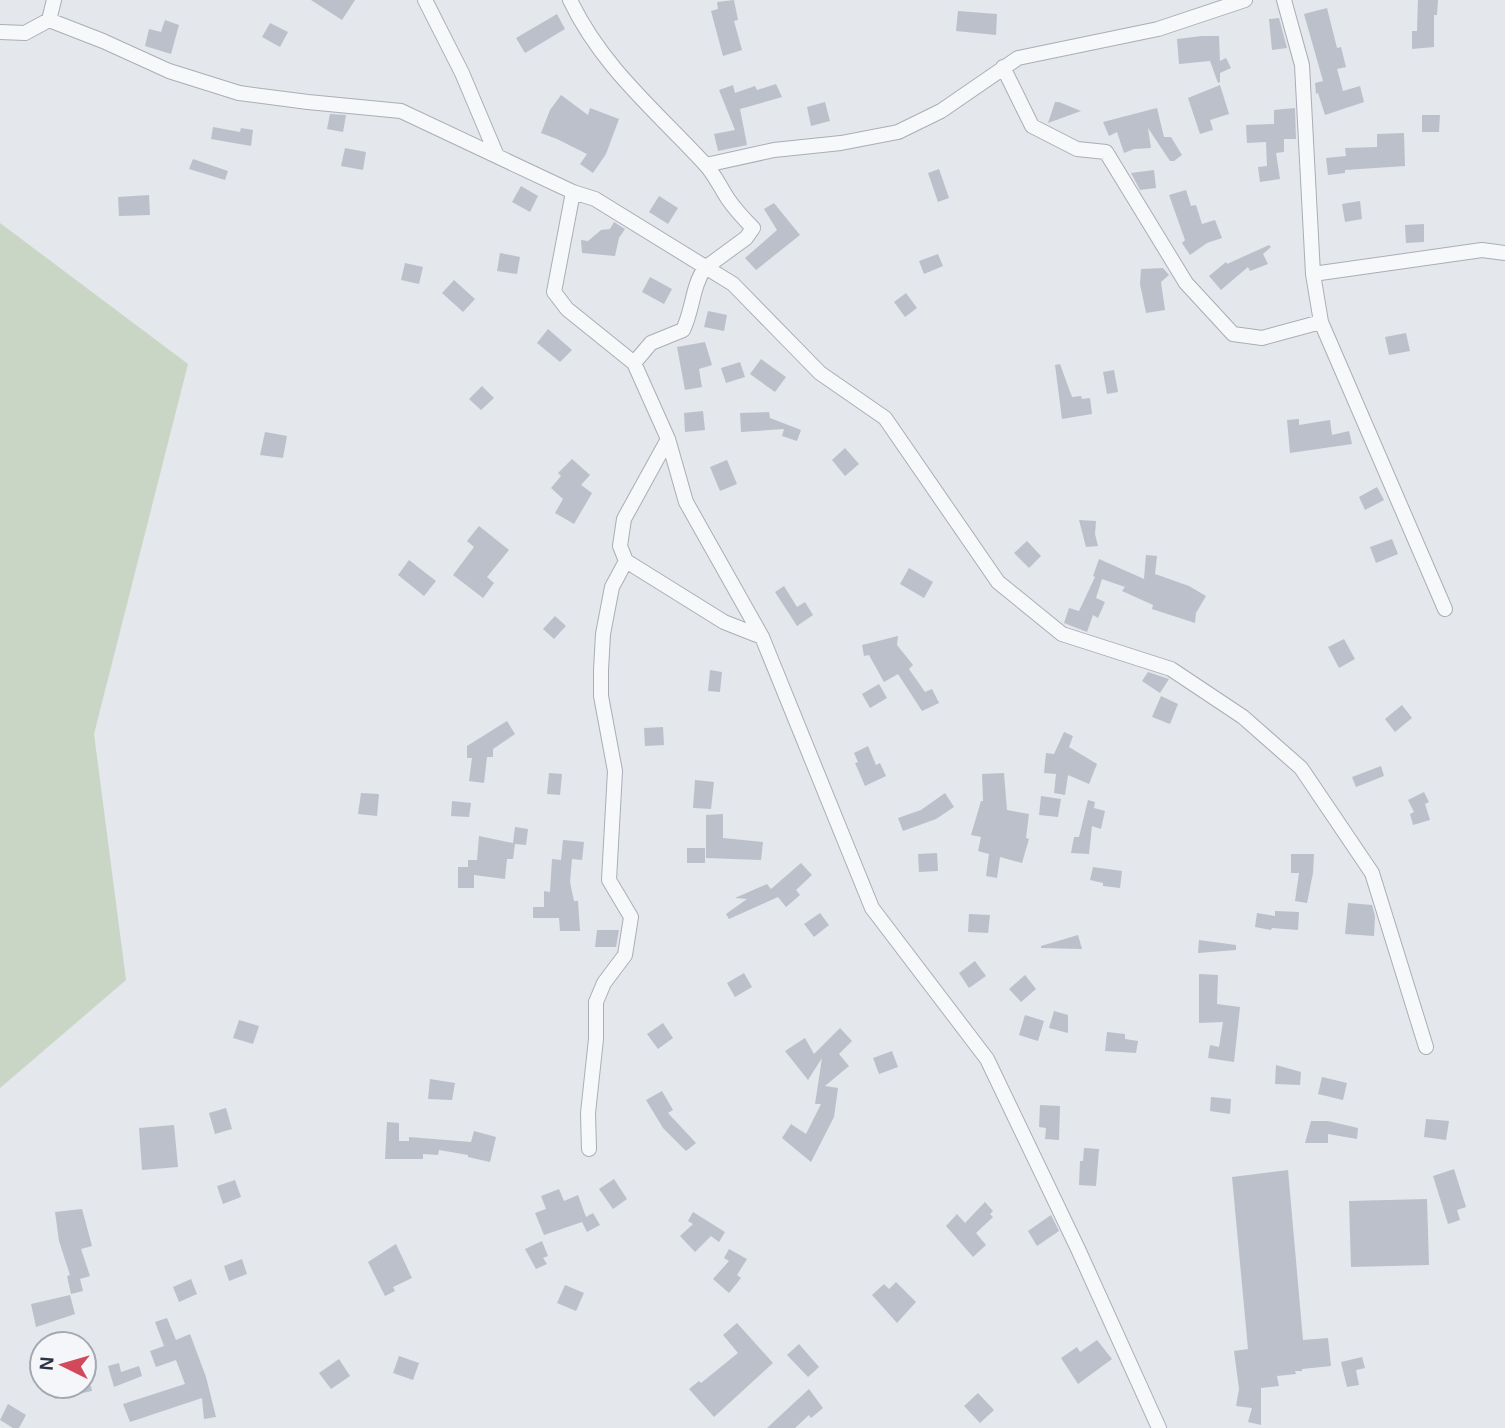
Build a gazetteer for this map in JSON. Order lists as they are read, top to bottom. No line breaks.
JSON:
{"north":"left"}
